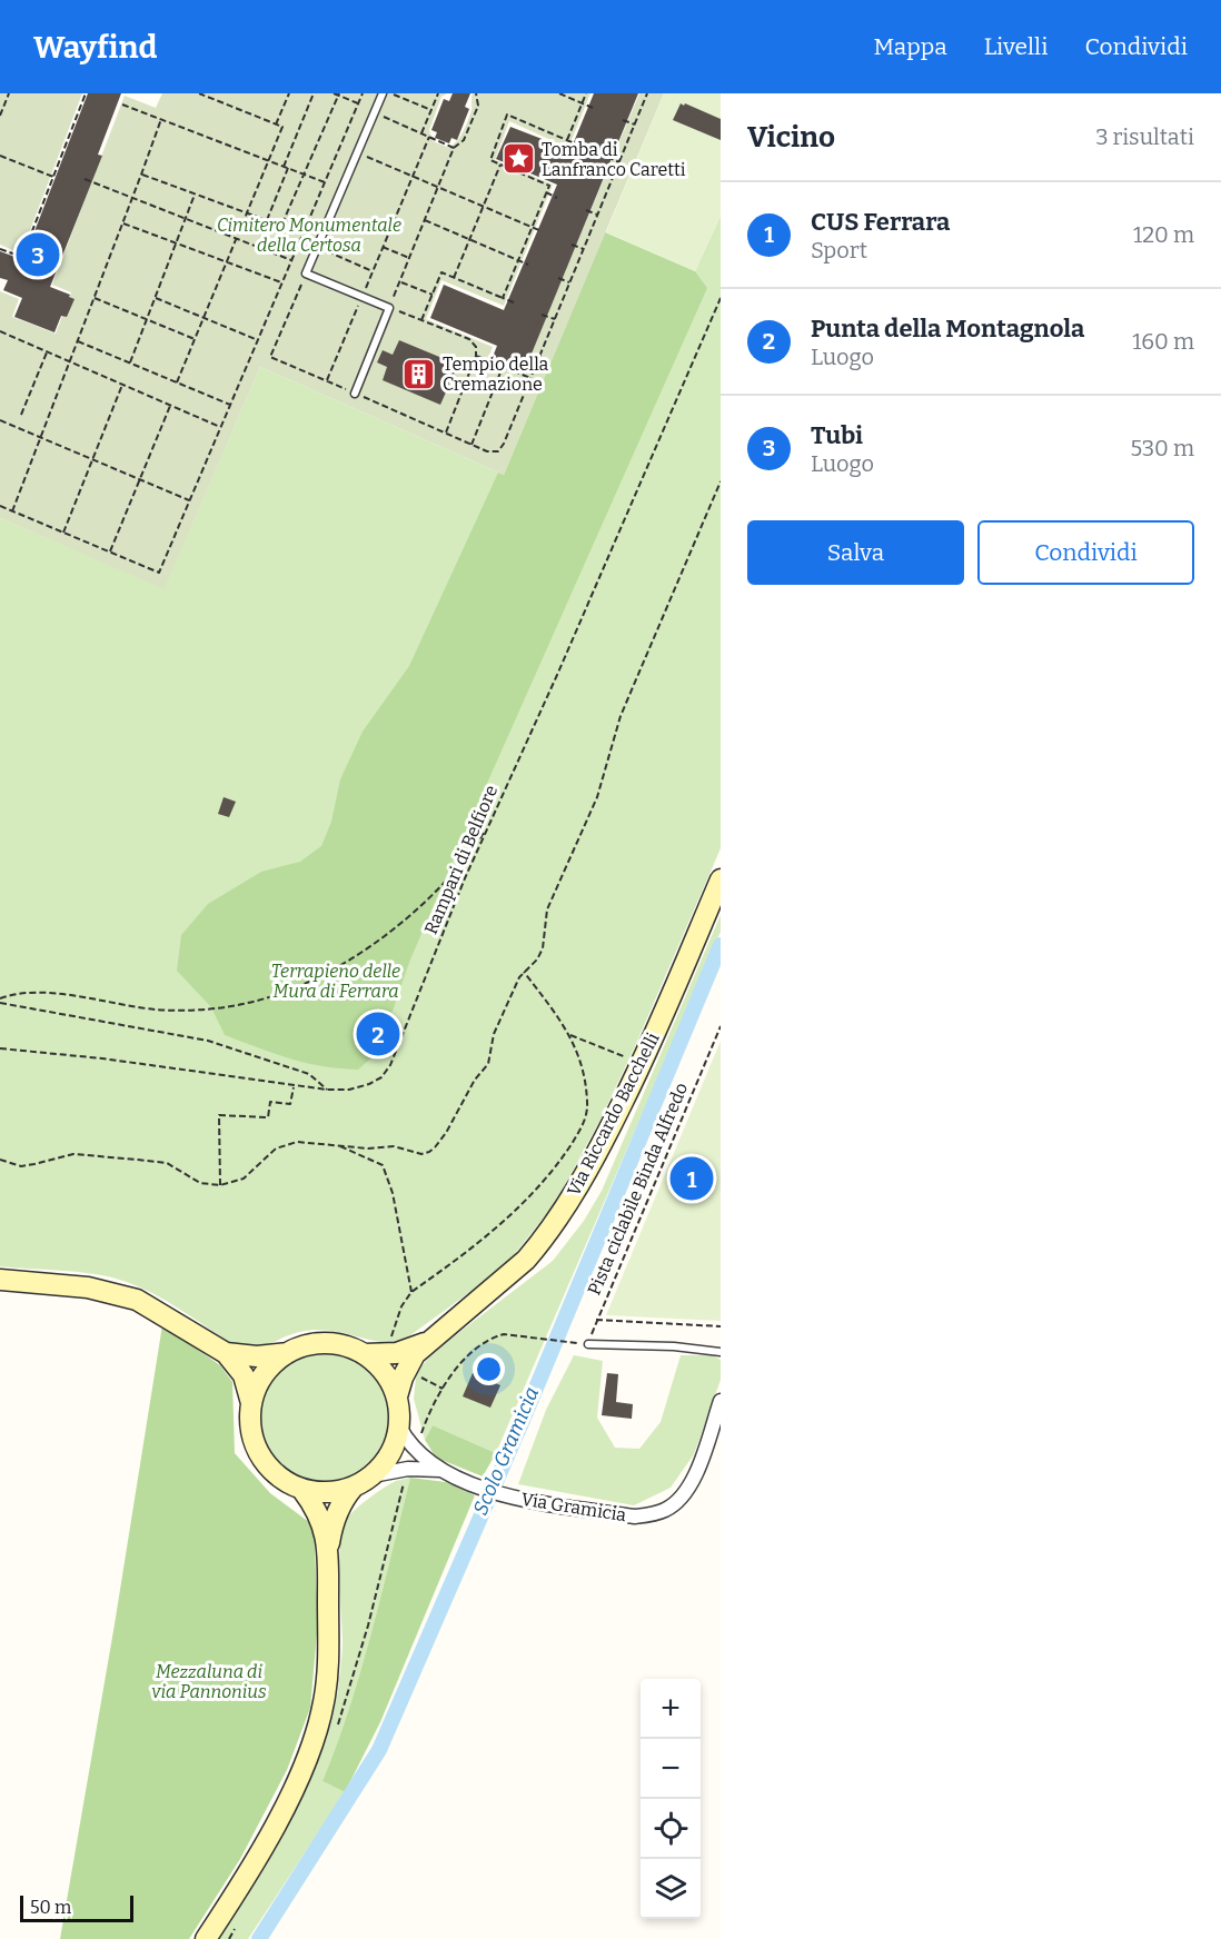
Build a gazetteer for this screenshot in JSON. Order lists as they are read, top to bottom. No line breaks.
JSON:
{"streets":{"main road":["Via Riccardo Bacchelli","Via Gramicia"],"path":["Rampari di Belfiore","Pista ciclabile Binda Alfredo"]},"crossings":[["Via Riccardo Bacchelli","Via Gramicia"]],"water":["Scolo Gramicia"],"parks":["Cimitero Monumentale della Certosa","Terrapieno delle Mura di Ferrara","Mezzaluna di via Pannonius"],"places":{"place":["Tomba di Lanfranco Caretti"],"building":["Tempio della Cremazione"]},"scale_bar":"50 m","page":{"header":"Wayfind","nav":["Mappa","Livelli","Condividi"],"heading":["Vicino","3 risultati"],"list":[{"mark":"1","name":"CUS Ferrara","note":"Sport","value":"120 m"},{"mark":"2","name":"Punta della Montagnola","note":"Luogo","value":"160 m"},{"mark":"3","name":"Tubi","note":"Luogo","value":"530 m"}],"pins":["3","2","1"],"buttons":["Salva","Condividi"],"map_buttons":["+","−"],"scale":"50 m"}}
